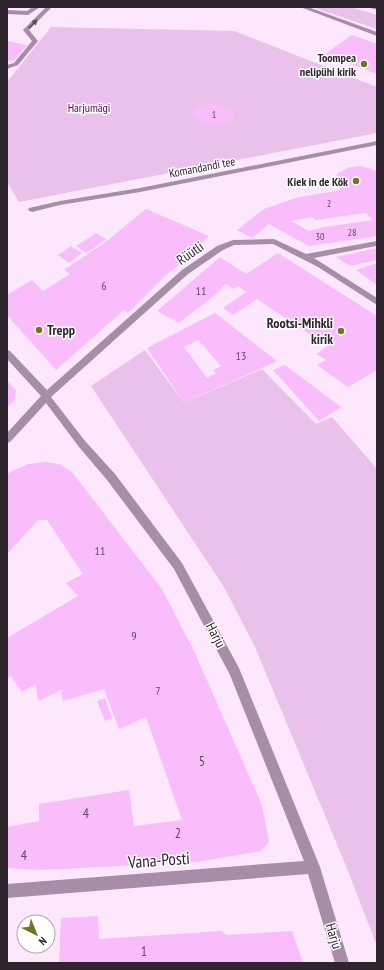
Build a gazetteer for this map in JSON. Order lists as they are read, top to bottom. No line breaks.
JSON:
{"streets":{"street":["Komandandi tee","Rüütli","Harju","Vana-Posti"]},"crossings":[["Rüütli","Harju"],["Harju","Vana-Posti"]],"parks":["Harjumägi"],"places":["Toompea nelipühi kirik","Kiek in de Kök","Trepp","Rootsi-Mihkli kirik"],"house_numbers":["1","2","28","30","6","11","13","11","9","7","5","4","2","4","1"],"north":"bottom right"}
